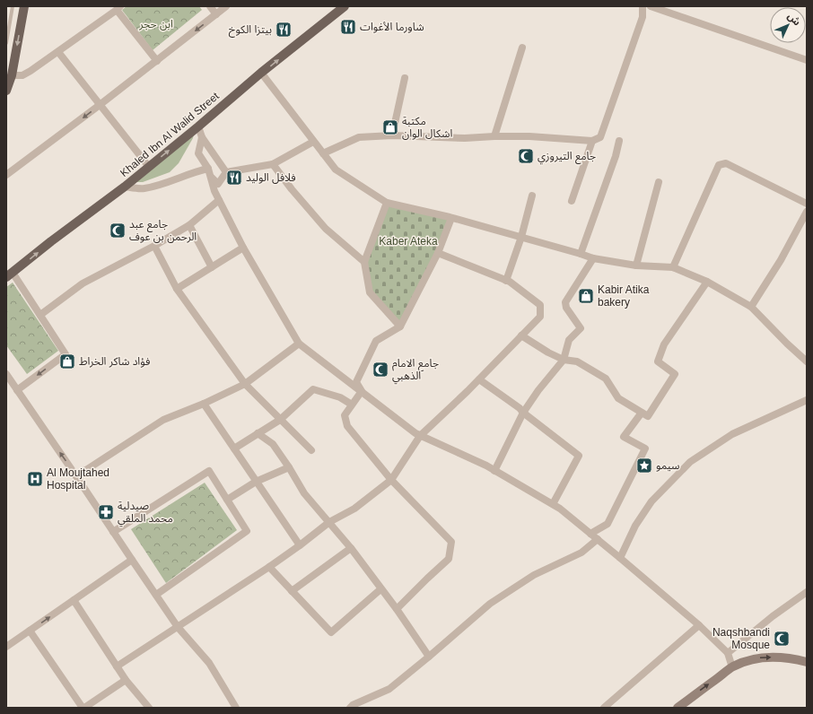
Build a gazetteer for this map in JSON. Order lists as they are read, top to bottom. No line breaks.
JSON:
{"streets":{"main road":["Khaled Ibn Al Walid Street"]},"one_way":["Khaled Ibn Al Walid Street"],"parks":["ابن حجر","Kaber Ateka"],"places":{"restaurant":["شاورما الأغوات","بيتزا الكوخ","فلافل الوليد"],"shop":["مكتبة اشكال الوان","Kabir Atika bakery","فؤاد شاكر الخراط"],"mosque":["جامع التيروزي","جامع عبد الرحمن بن عوف","جامع الامام الذهبي","Naqshbandi Mosque"],"place":["سيمو"],"hospital":["Al Moujtahed Hospital"],"pharmacy":["صيدلية محمد الملقي"]},"north":"top right"}
